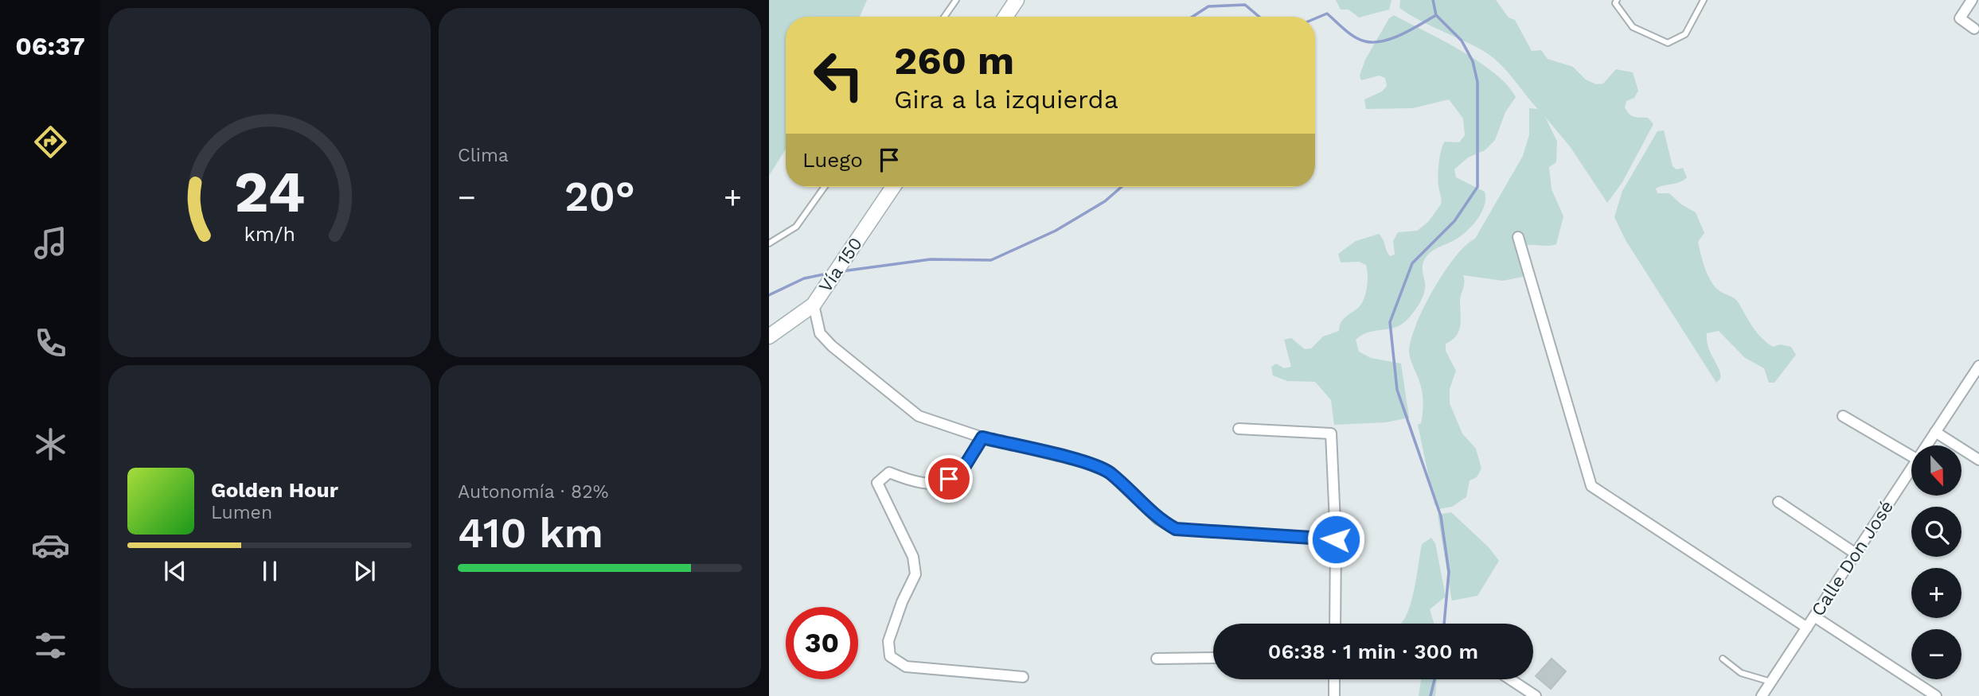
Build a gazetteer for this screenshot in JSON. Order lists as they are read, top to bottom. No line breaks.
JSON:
{"streets":{"main road":["Vía 150"],"street":["Calle Don José"]},"north":"bottom","page":{"tabs":"06:37","tile":["Clima",["Autonomía · 82%","410 km"]],"turn":["260 m","Gira a la izquierda"],"then":"Luego","heat":["−","20°","+"],"map_buttons":["+","−"],"song":["Golden Hour","Lumen"],"limit":"30","trip":"06:38 · 1 min · 300 m","gauge":["24","km/h"]}}
